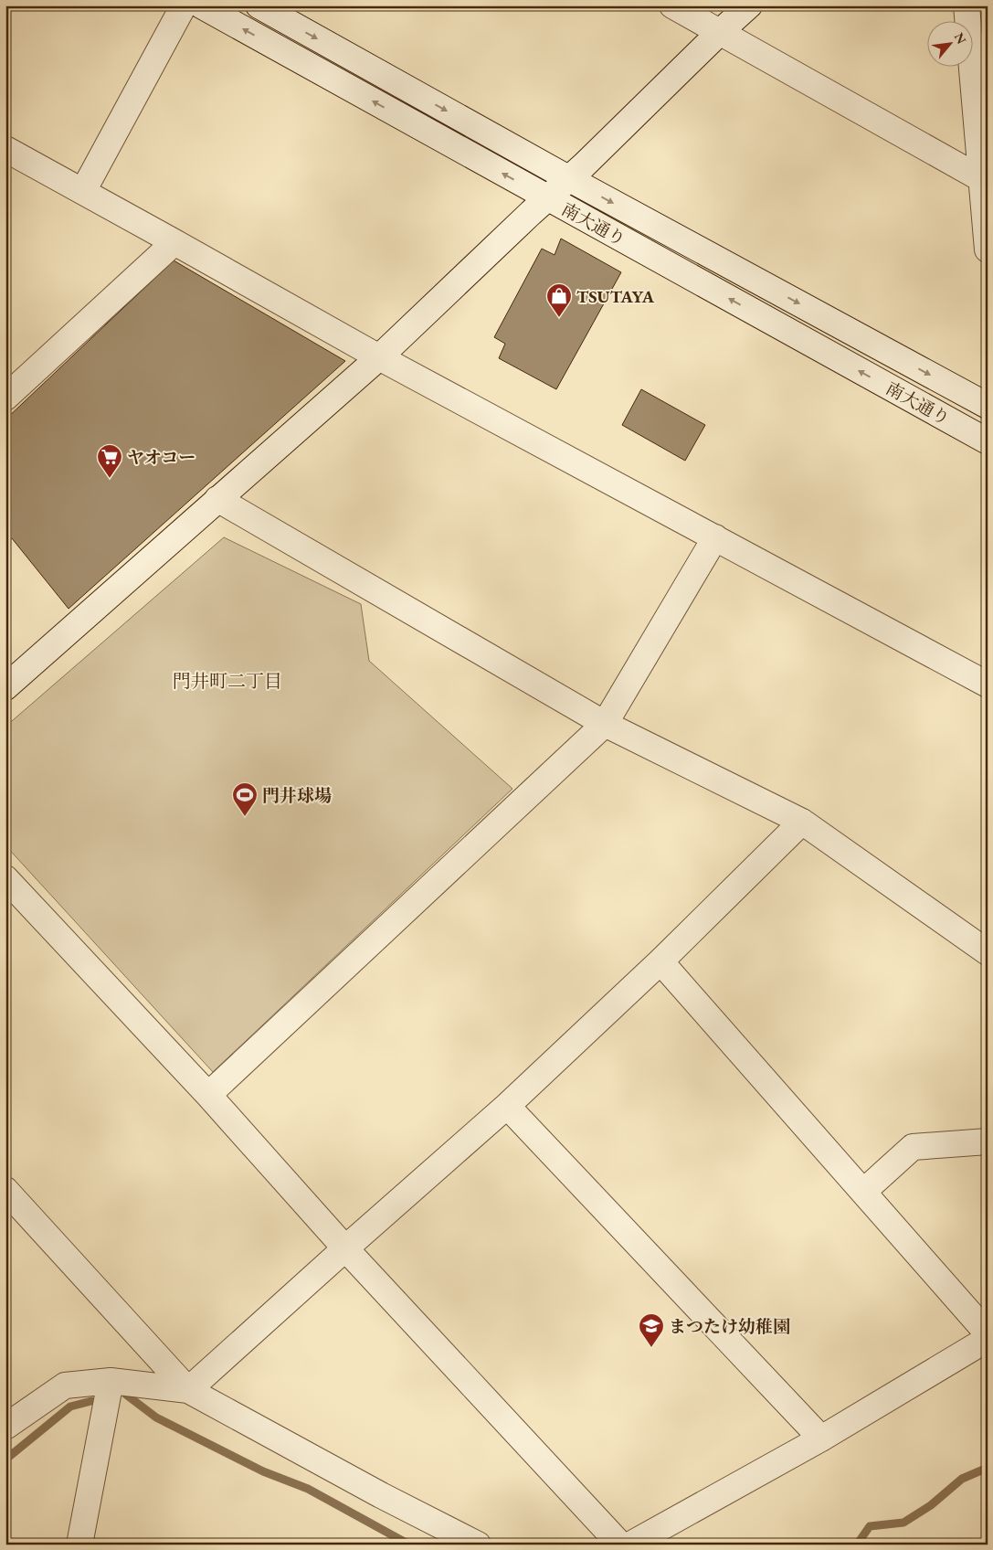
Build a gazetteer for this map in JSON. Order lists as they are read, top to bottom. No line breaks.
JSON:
{"streets":{"street":["南大通り"]},"districts":["門井町二丁目"],"places":{"shop":["TSUTAYA"],"supermarket":["ヤオコー"],"sports":["門井球場"],"school or university":["まつたけ幼稚園"]},"north":"top right"}
